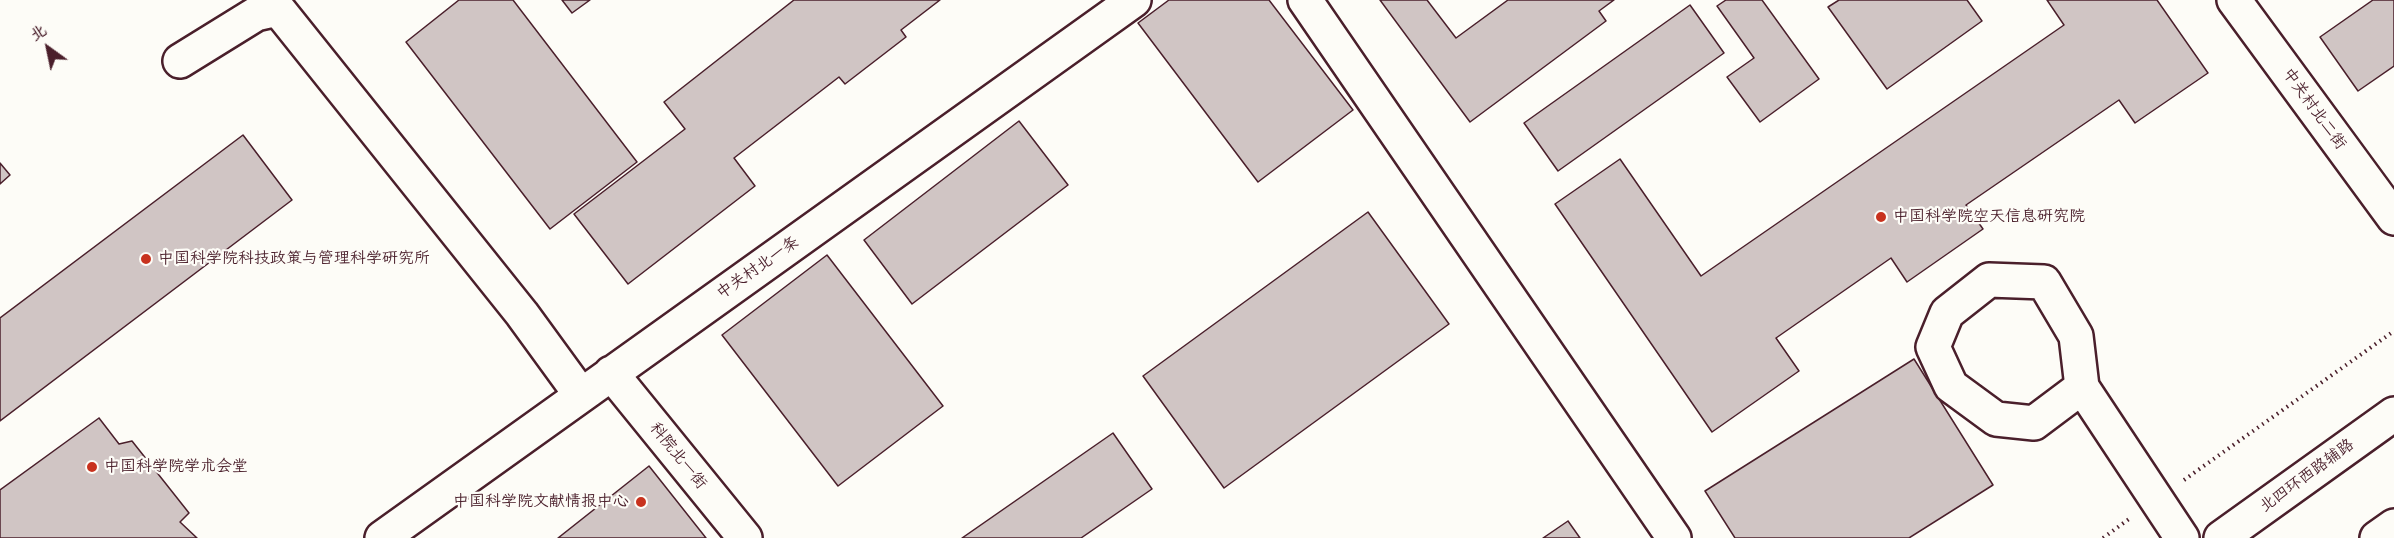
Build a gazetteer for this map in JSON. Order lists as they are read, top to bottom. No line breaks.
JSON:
{"streets":{"main road":["中关村北二街","中关村北一条","科院北一街","北四环西路辅路"]},"crossings":[["中关村北一条","科院北一街"]],"places":["中国科学院空天信息研究院","中国科学院科技政策与管理科学研究所","中国科学院学术会堂","中国科学院文献情报中心"],"north":"top left"}
